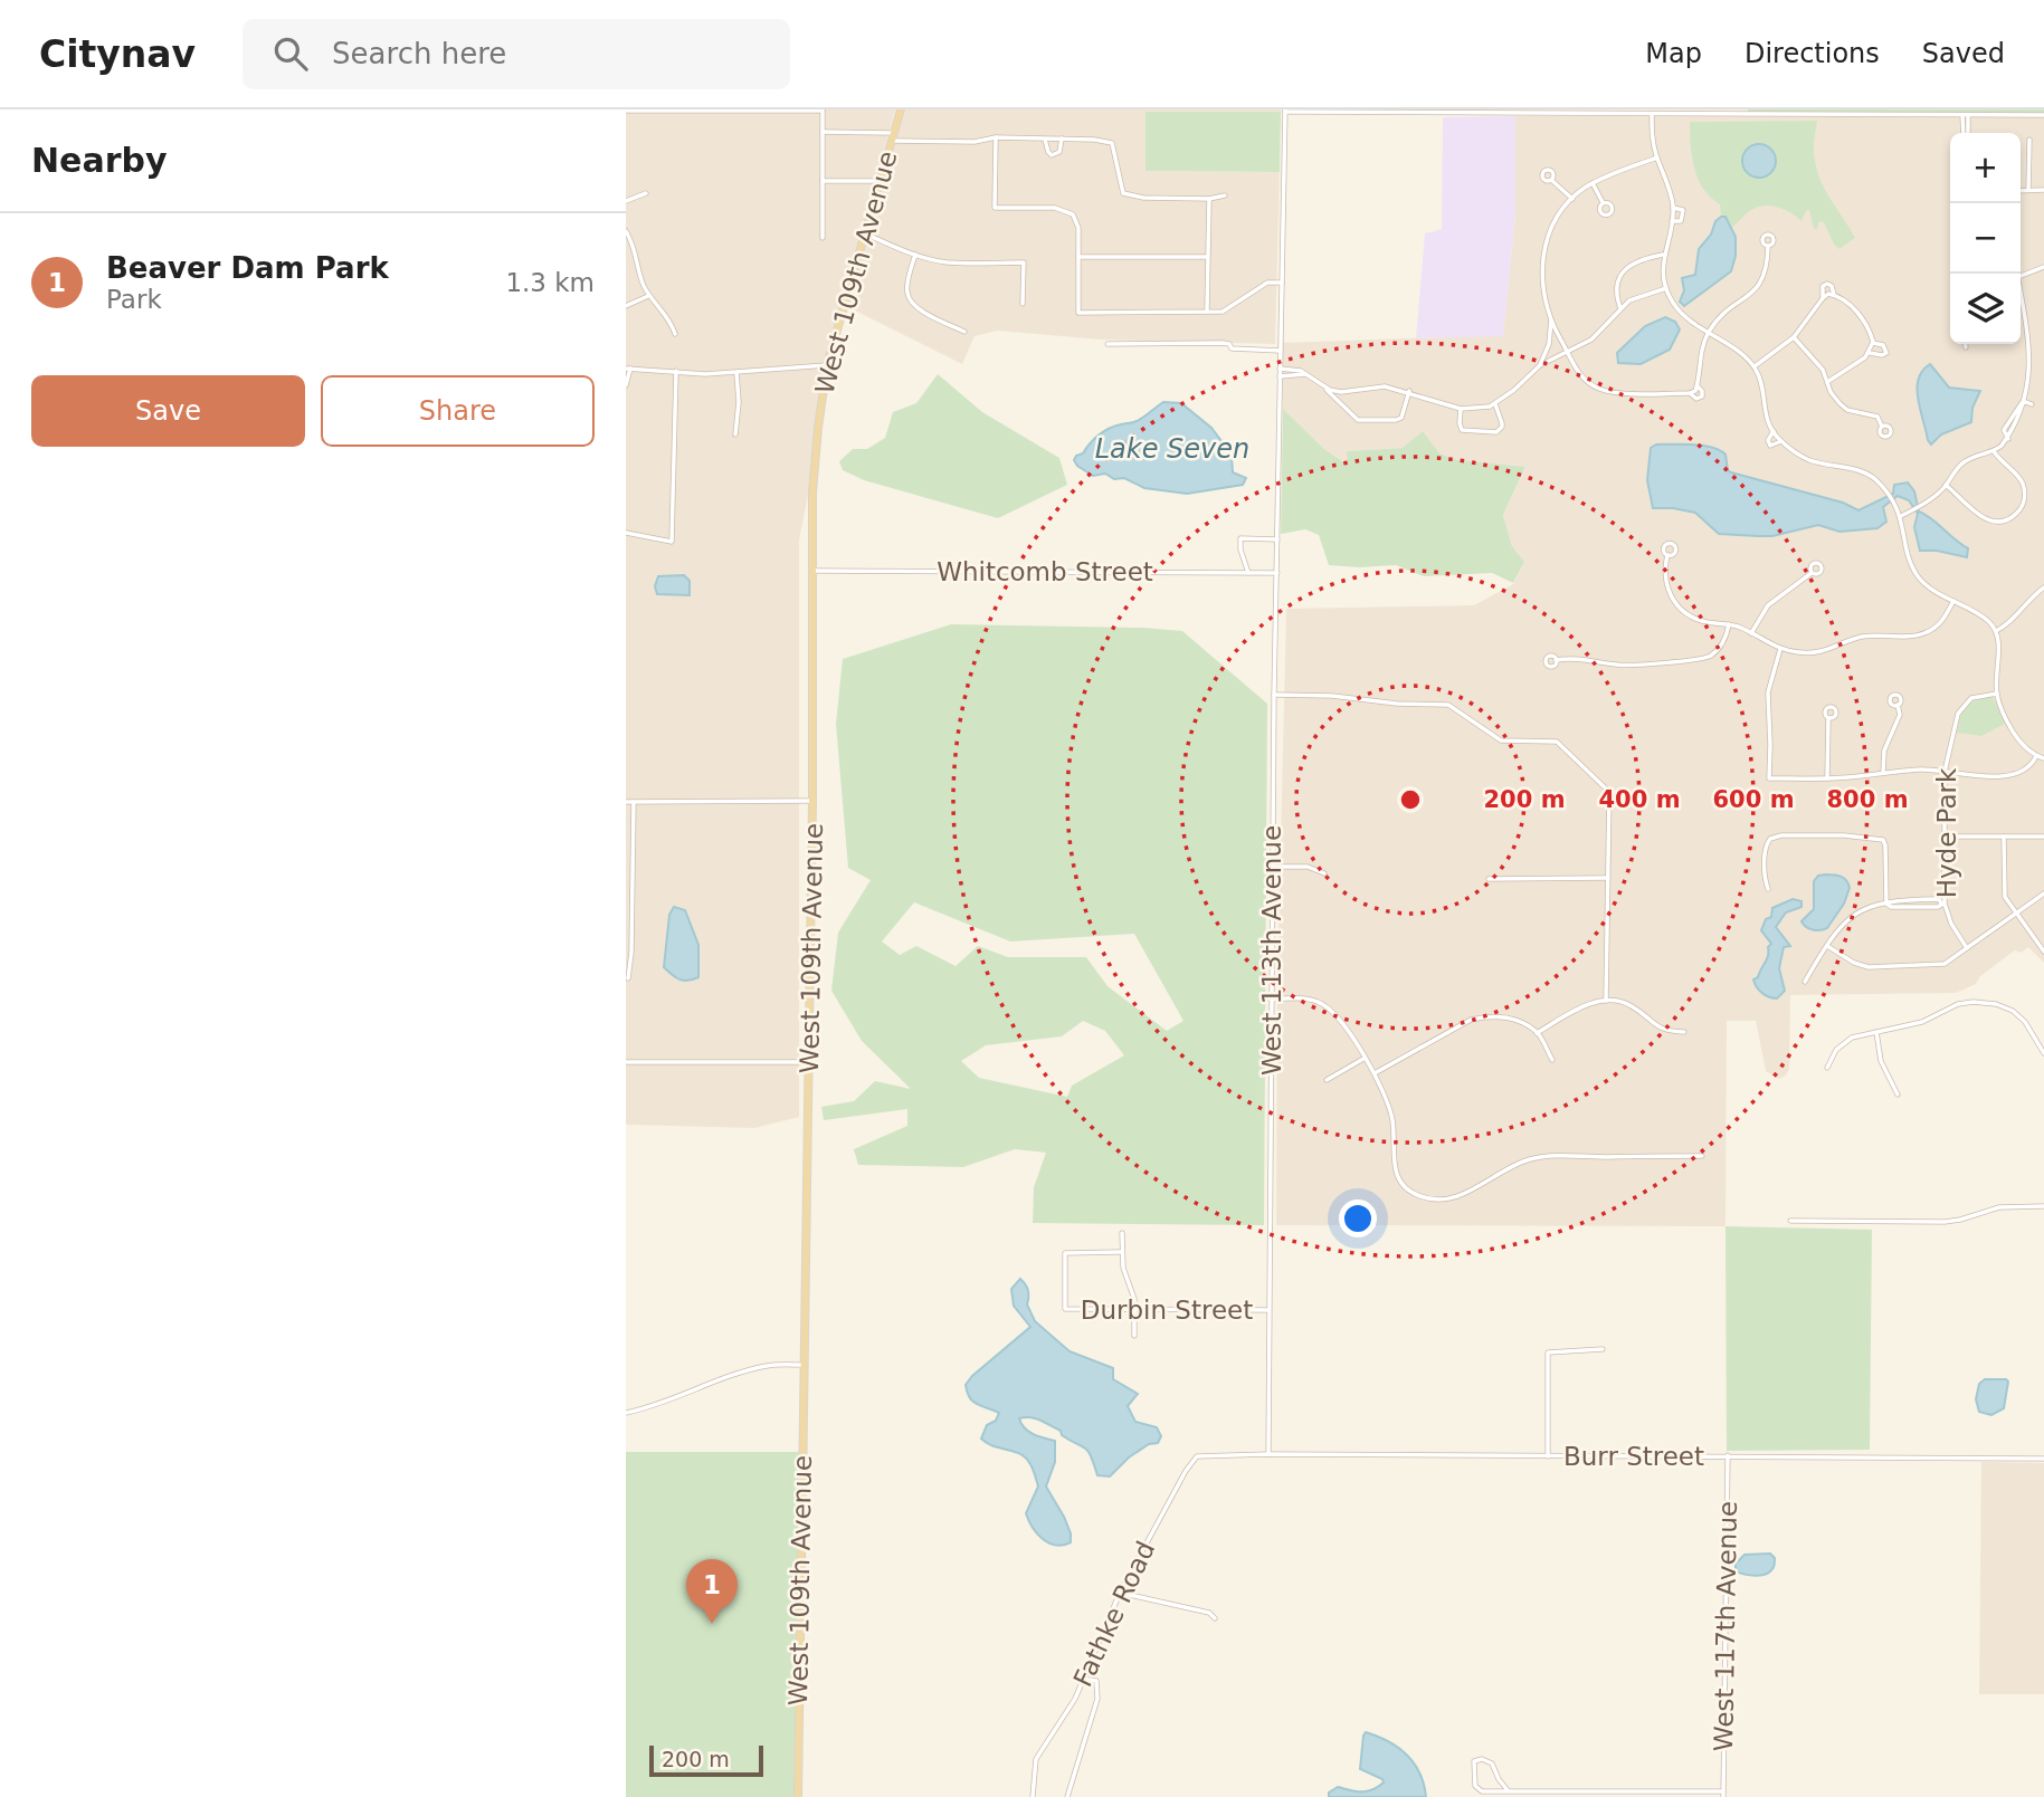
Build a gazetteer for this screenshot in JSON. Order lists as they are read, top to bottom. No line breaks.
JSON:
{"streets":{"main road":["West 109th Avenue"],"street":["Whitcomb Street","Hyde Park","West 113th Avenue","Durbin Street","Burr Street","Fathke Road","West 117th Avenue"]},"crossings":[["West 109th Avenue","Whitcomb Street"],["Whitcomb Street","West 113th Avenue"],["West 113th Avenue","Durbin Street"],["West 113th Avenue","Burr Street"],["Burr Street","Fathke Road"],["Burr Street","West 117th Avenue"]],"water":["Lake Seven"],"scale_bar":"200 m","page":{"header":"Citynav","search":"Search here","nav":["Map","Directions","Saved"],"heading":"Nearby","map_buttons":["+","−"],"list":[{"mark":"1","name":"Beaver Dam Park","note":"Park","value":"1.3 km"}],"buttons":["Save","Share"],"pins":"1","scale":"200 m"},"rings":["200 m","400 m","600 m","800 m"]}
